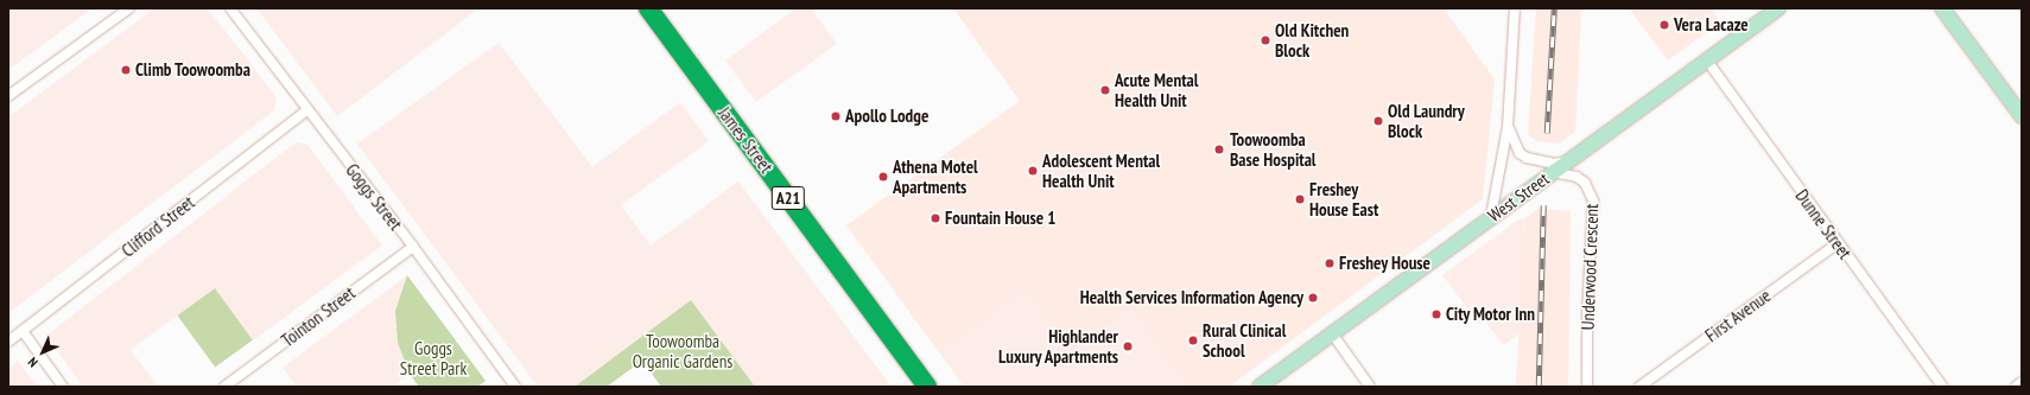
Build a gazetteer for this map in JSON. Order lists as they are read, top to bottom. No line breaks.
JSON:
{"streets":{"highway":["James Street","A21"],"main road":["West Street"],"street":["Goggs Street","Dunne Street","Clifford Street","Underwood Crescent","First Avenue","Tointon Street"]},"crossings":[["Goggs Street","Clifford Street"],["Goggs Street","Tointon Street"],["West Street","Dunne Street"],["West Street","Underwood Crescent"],["Dunne Street","First Avenue"]],"parks":["Toowoomba Organic Gardens","Goggs Street Park"],"places":["Vera Lacaze","Old Kitchen Block","Climb Toowoomba","Acute Mental Health Unit","Apollo Lodge","Old Laundry Block","Toowoomba Base Hospital","Adolescent Mental Health Unit","Athena Motel Apartments","Freshey House East","Fountain House 1","Freshey House","Health Services Information Agency","City Motor Inn","Rural Clinical School","Highlander Luxury Apartments"],"north":"bottom left"}
